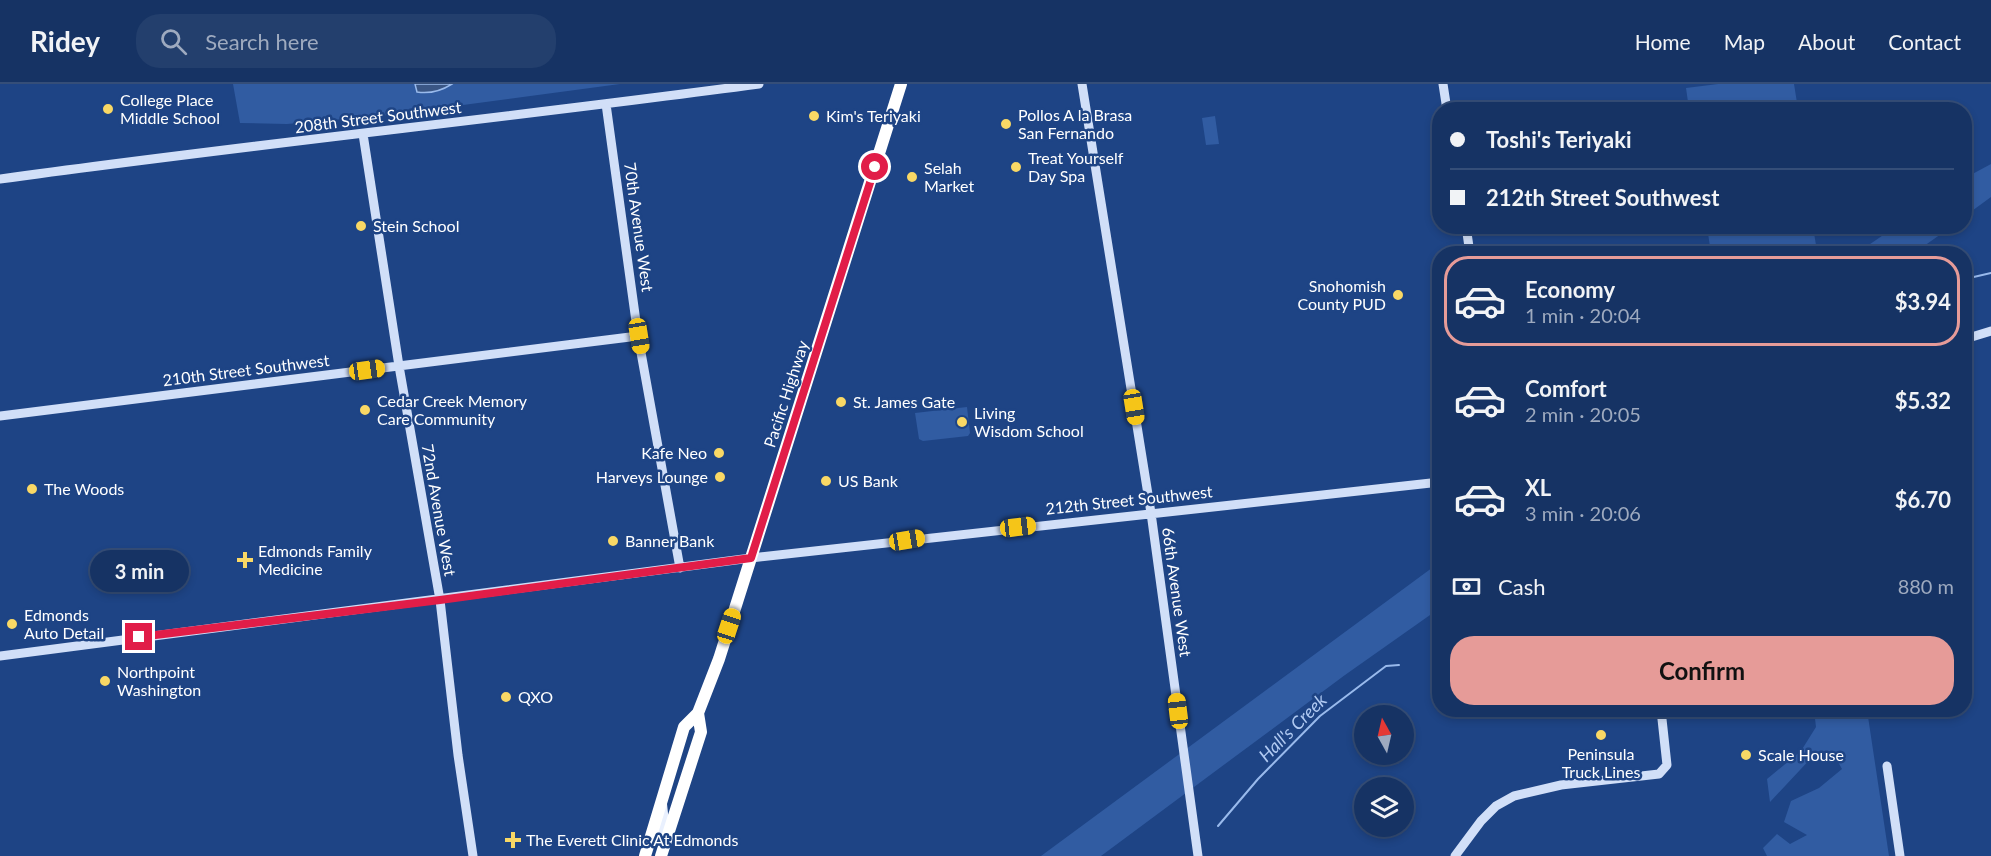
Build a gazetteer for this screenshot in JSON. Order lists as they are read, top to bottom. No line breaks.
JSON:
{"streets":{"highway":["Pacific Highway"],"street":["208th Street Southwest","70th Avenue West","210th Street Southwest","212th Street Southwest","72nd Avenue West","66th Avenue West"]},"crossings":[["208th Street Southwest","70th Avenue West"],["208th Street Southwest","72nd Avenue West"],["70th Avenue West","210th Street Southwest"],["70th Avenue West","212th Street Southwest"],["210th Street Southwest","72nd Avenue West"],["Pacific Highway","212th Street Southwest"],["212th Street Southwest","72nd Avenue West"],["212th Street Southwest","66th Avenue West"]],"water":["Hall's Creek"],"places":{"other":["College Place Middle School","Kim's Teriyaki","Pollos A la Brasa San Fernando","Treat Yourself Day Spa","Selah Market","Stein School","Snohomish County PUD","St. James Gate","Cedar Creek Memory Care Community","Living Wisdom School","Kafe Neo","Harveys Lounge","US Bank","The Woods","Banner Bank","Edmonds Auto Detail","Northpoint Washington","QXO","Peninsula Truck Lines","Scale House"],"health":["Edmonds Family Medicine","The Everett Clinic At Edmonds"]},"north":"top","page":{"header":"Ridey","search":"Search here","nav":["Home","Map","About","Contact"],"banner":["Toshi's Teriyaki","212th Street Southwest"],"list":[{"name":"Economy","note":"1 min · 20:04","value":"$3.94"},{"name":"Comfort","note":"2 min · 20:05","value":"$5.32"},{"name":"XL","note":"3 min · 20:06","value":"$6.70"}],"bubble":"3 min","pay":["Cash","880 m"],"buttons":"Confirm"}}
